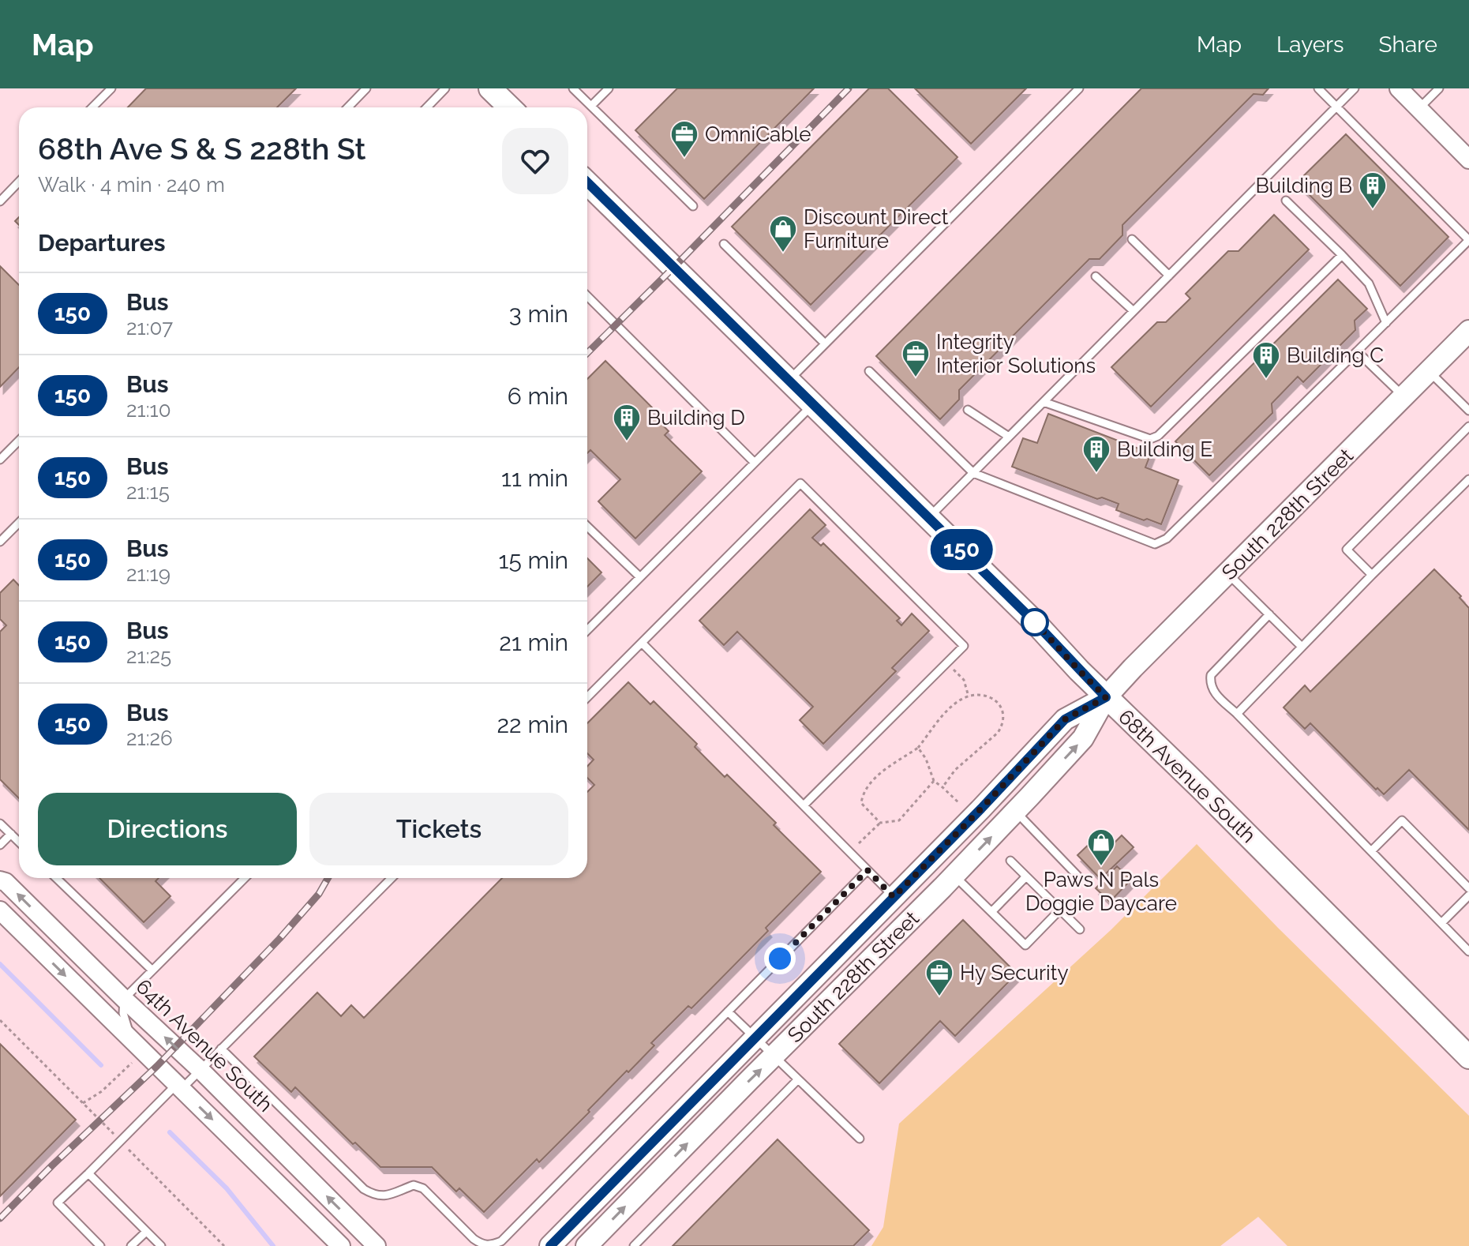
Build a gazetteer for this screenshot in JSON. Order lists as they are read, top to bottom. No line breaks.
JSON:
{"streets":{"main road":["South 228th Street","68th Avenue South"],"street":["64th Avenue South"]},"crossings":[["South 228th Street","68th Avenue South"]],"places":{"office":["OmniCable","Integrity Interior Solutions","Hy Security"],"building":["Building B","Building C","Building D","Building E"],"shop":["Discount Direct Furniture","Paws N Pals Doggie Daycare"]},"lines":["bus line 150"],"page":{"header":"Map","nav":["Map","Layers","Share"],"on_map":"150","heading":[["68th Ave S & S 228th St","Walk · 4 min · 240 m"],"Departures"],"list":[{"mark":"150","name":"Bus","note":"21:07","value":"3 min"},{"mark":"150","name":"Bus","note":"21:10","value":"6 min"},{"mark":"150","name":"Bus","note":"21:15","value":"11 min"},{"mark":"150","name":"Bus","note":"21:19","value":"15 min"},{"mark":"150","name":"Bus","note":"21:25","value":"21 min"},{"mark":"150","name":"Bus","note":"21:26","value":"22 min"}],"buttons":["Directions","Tickets"]}}
